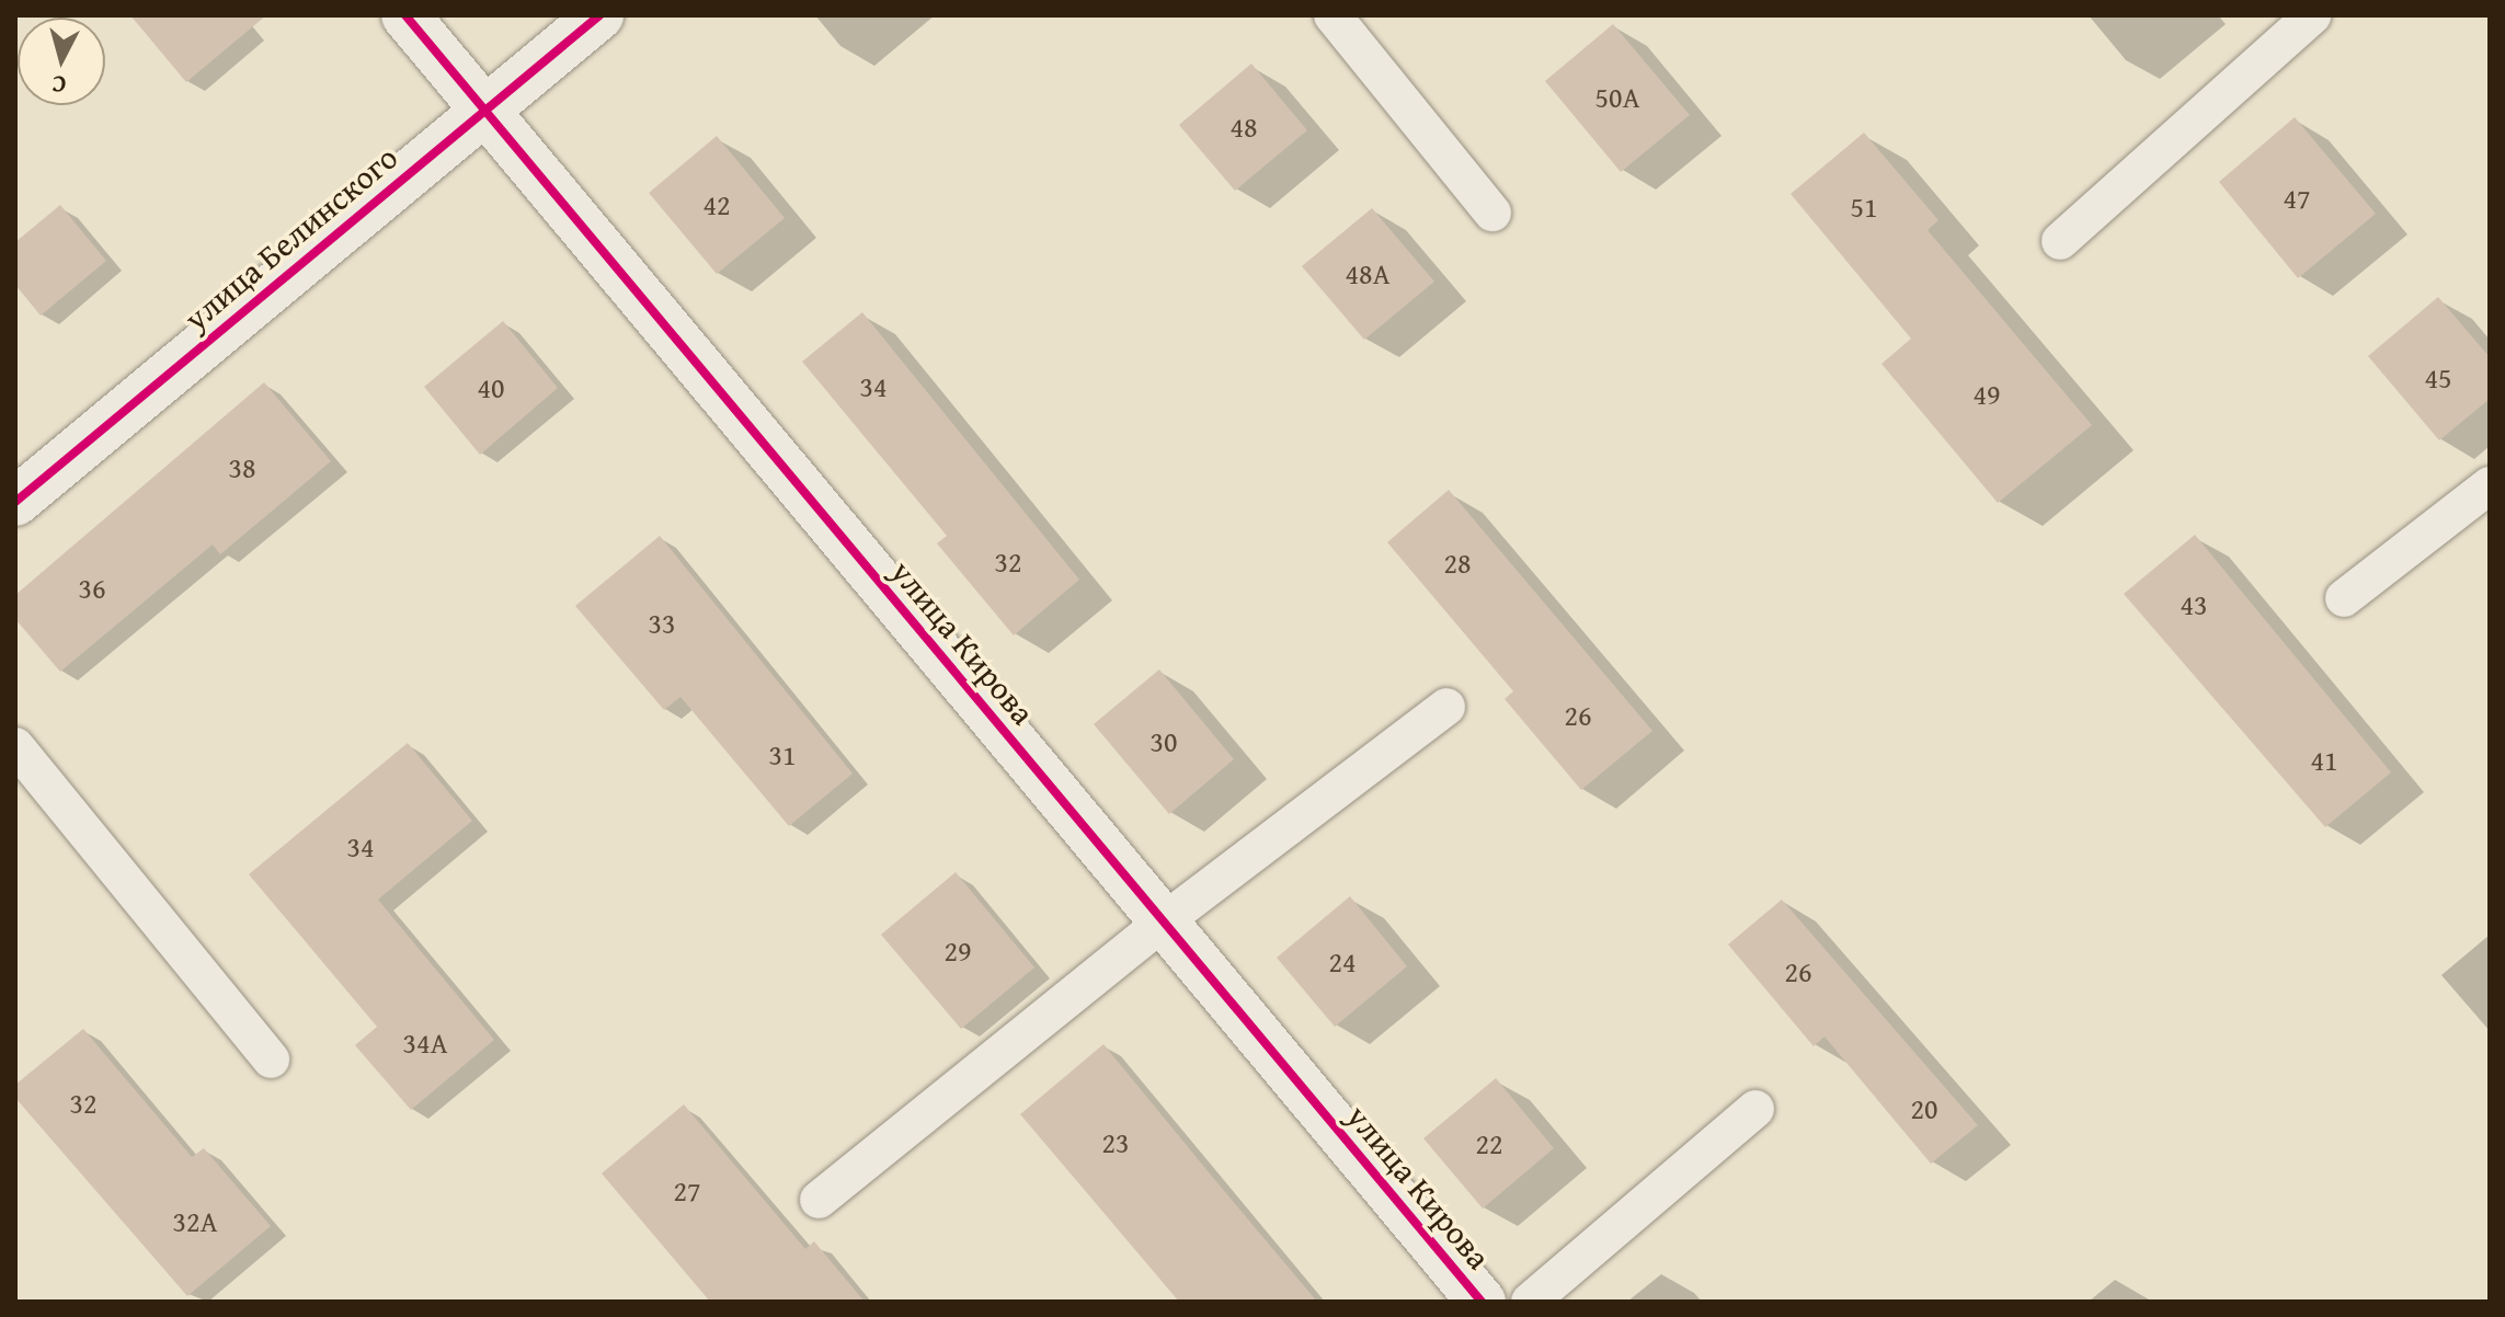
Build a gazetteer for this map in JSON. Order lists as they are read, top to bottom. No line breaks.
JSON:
{"streets":{"street":["улица Белинского","улица Кирова"]},"crossings":[["улица Белинского","улица Кирова"]],"house_numbers":["50А","48","47","42","51","48А","45","34","40","49","38","32","28","36","43","33","26","30","31","41","34","29","24","26","34А","32","20","23","22","27","32А"],"north":"bottom"}
